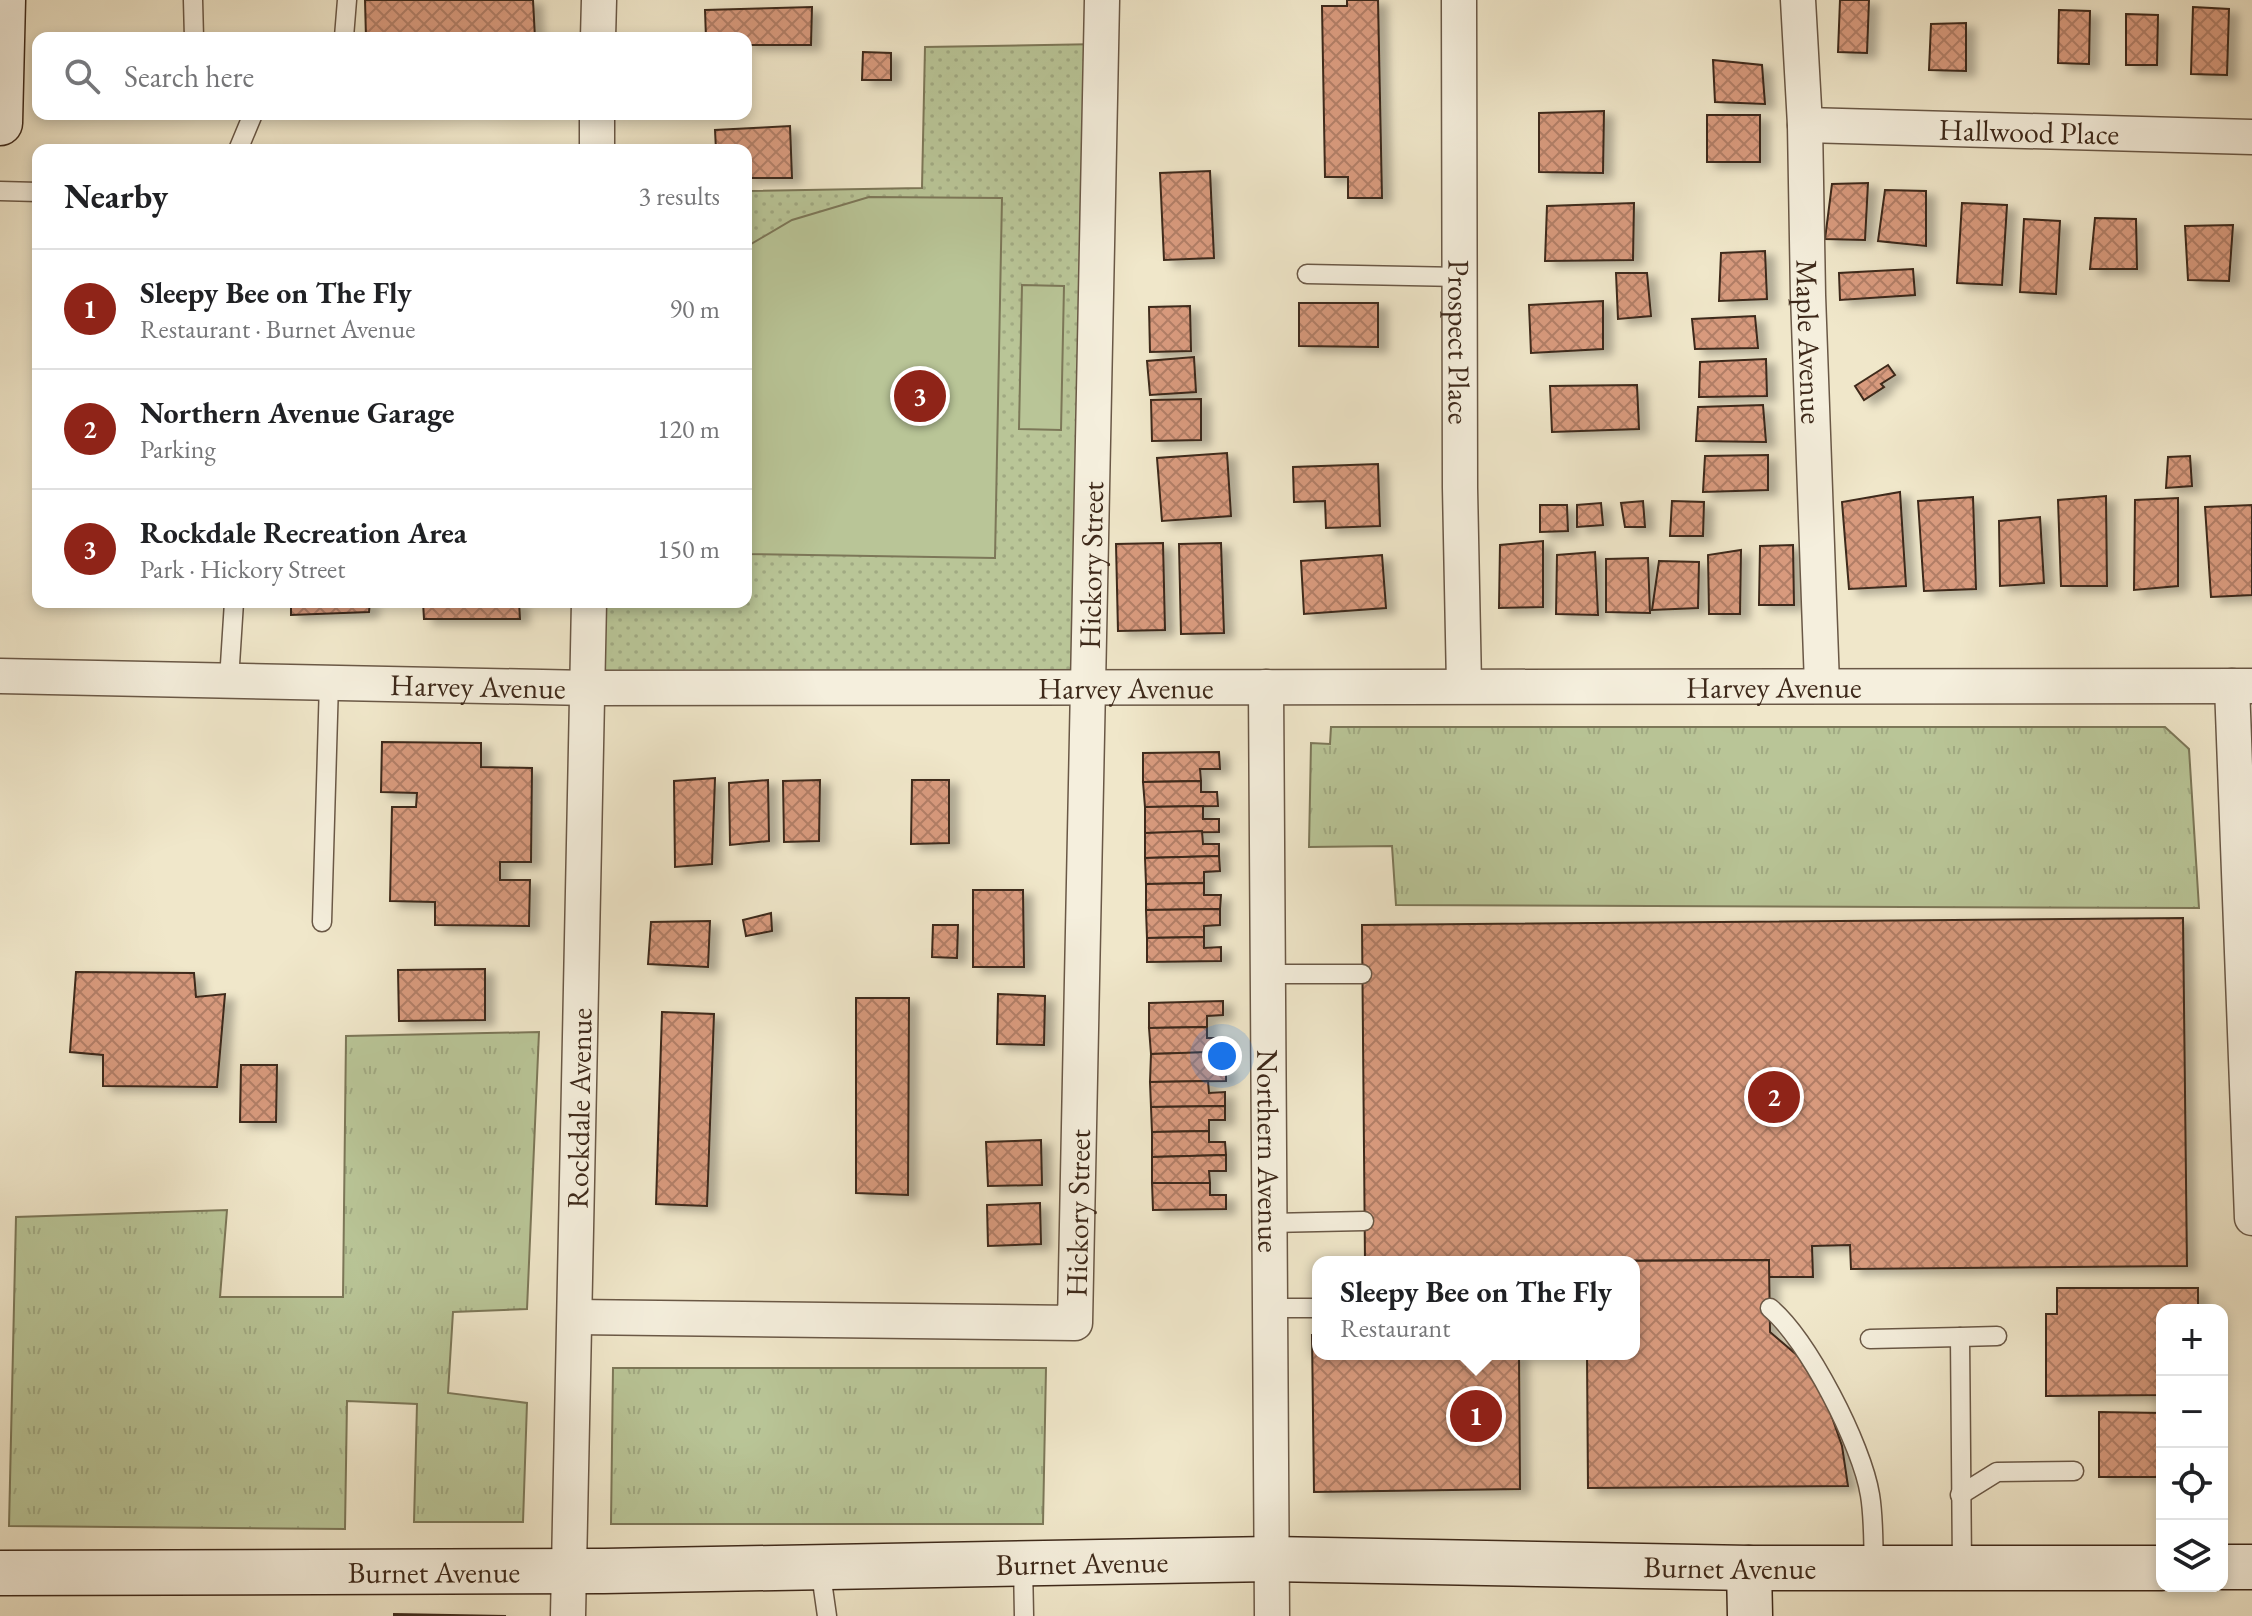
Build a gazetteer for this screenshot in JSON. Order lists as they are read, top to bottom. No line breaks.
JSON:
{"streets":{"street":["Hallwood Place","Maple Avenue","Prospect Place","Hickory Street","Harvey Avenue","Rockdale Avenue","Northern Avenue","Burnet Avenue"]},"crossings":[["Hallwood Place","Maple Avenue"],["Maple Avenue","Harvey Avenue"],["Prospect Place","Harvey Avenue"],["Hickory Street","Harvey Avenue"],["Hickory Street","Rockdale Avenue"],["Harvey Avenue","Rockdale Avenue"],["Harvey Avenue","Northern Avenue"],["Rockdale Avenue","Burnet Avenue"],["Northern Avenue","Burnet Avenue"]],"page":{"search":"Search here","heading":["Nearby","3 results"],"list":[{"mark":"1","name":"Sleepy Bee on The Fly","note":"Restaurant · Burnet Avenue","value":"90 m"},{"mark":"2","name":"Northern Avenue Garage","note":"Parking","value":"120 m"},{"mark":"3","name":"Rockdale Recreation Area","note":"Park · Hickory Street","value":"150 m"}],"pins":["3","2","1"],"popup":["Sleepy Bee on The Fly","Restaurant"],"map_buttons":["+","−"]}}
